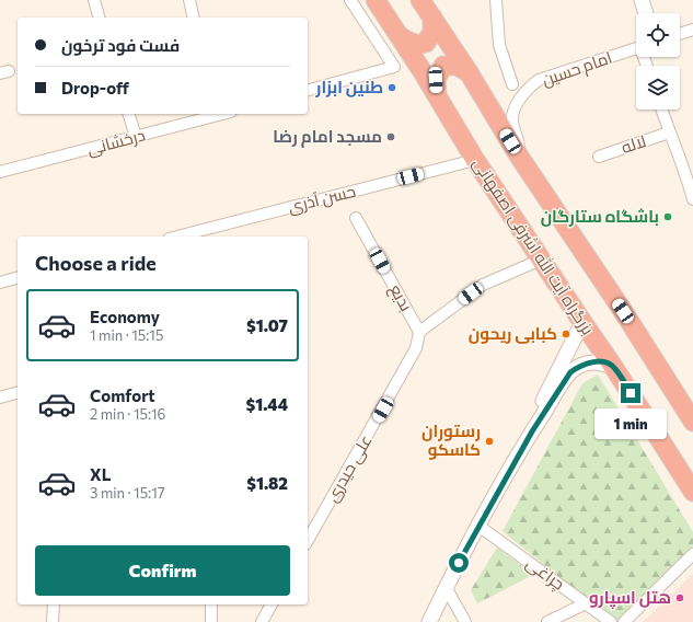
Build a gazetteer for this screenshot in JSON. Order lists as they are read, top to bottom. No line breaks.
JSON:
{"streets":{"highway":["بزرگراه آیت الله اشرفی اصفهانی"],"street":["امام حسین","درخشانی","لاله","حسن آذری","بدیع","علی حیدری","چراغی"]},"crossings":[["حسن آذری","بزرگراه آیت الله اشرفی اصفهانی"],["بدیع","علی حیدری"]],"places":["طنین ابزار","مسجد امام رضا","باشگاه ستارگان","کبابی ریحون","رستوران کاسکو","هتل اسپارو"],"page":{"banner":["فست فود ترخون","Drop-off"],"heading":"Choose a ride","list":[{"name":"Economy","note":"1 min · 15:15","value":"$1.07"},{"name":"Comfort","note":"2 min · 15:16","value":"$1.44"},{"name":"XL","note":"3 min · 15:17","value":"$1.82"}],"bubble":"1 min","buttons":"Confirm"}}
